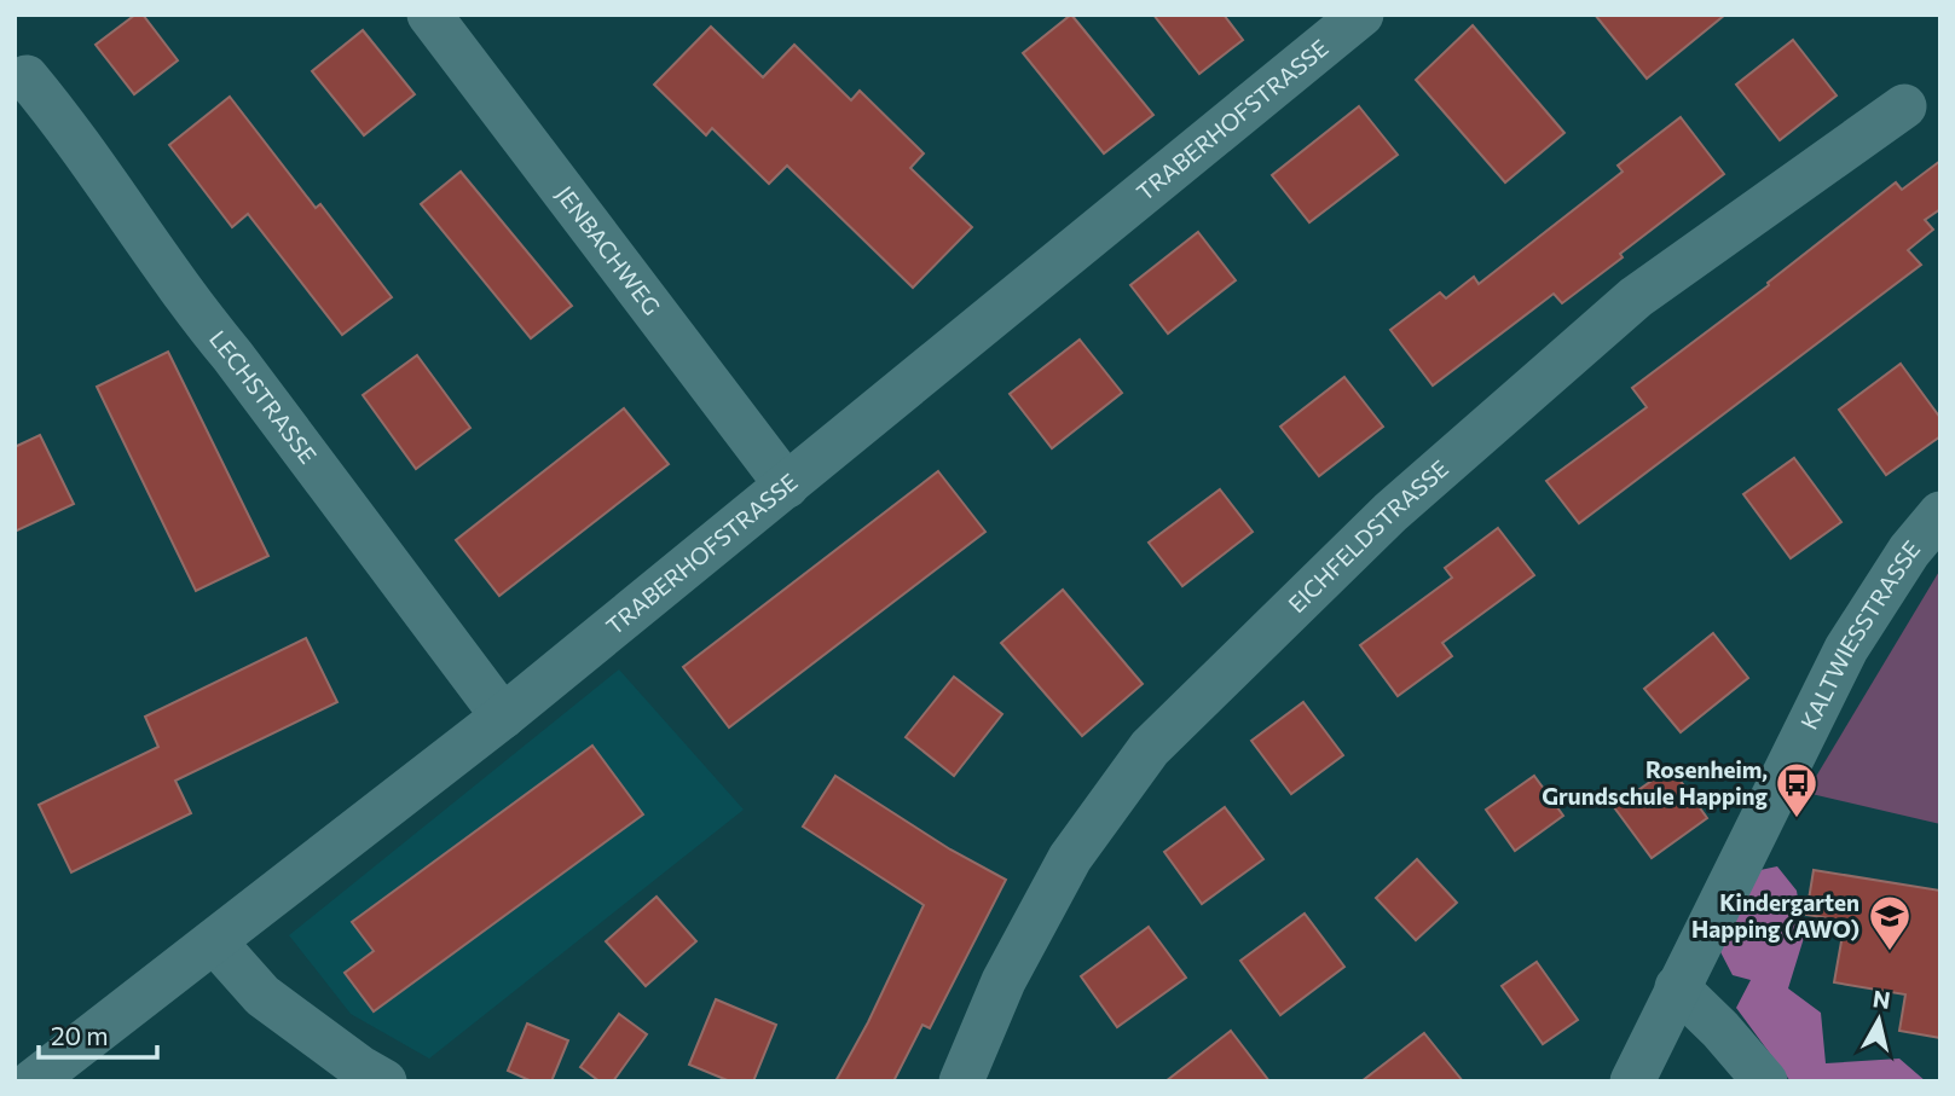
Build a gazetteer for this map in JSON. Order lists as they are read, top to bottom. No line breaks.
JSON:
{"streets":{"street":["TRABERHOFSTRASSE","JENBACHWEG","LECHSTRASSE","EICHFELDSTRASSE","KALTWIESSTRASSE"]},"crossings":[["TRABERHOFSTRASSE","JENBACHWEG"],["TRABERHOFSTRASSE","LECHSTRASSE"]],"places":{"bus stop":["Rosenheim, Grundschule Happing"],"school or university":["Kindergarten Happing (AWO)"]},"scale_bar":"20 m","north":"top"}
